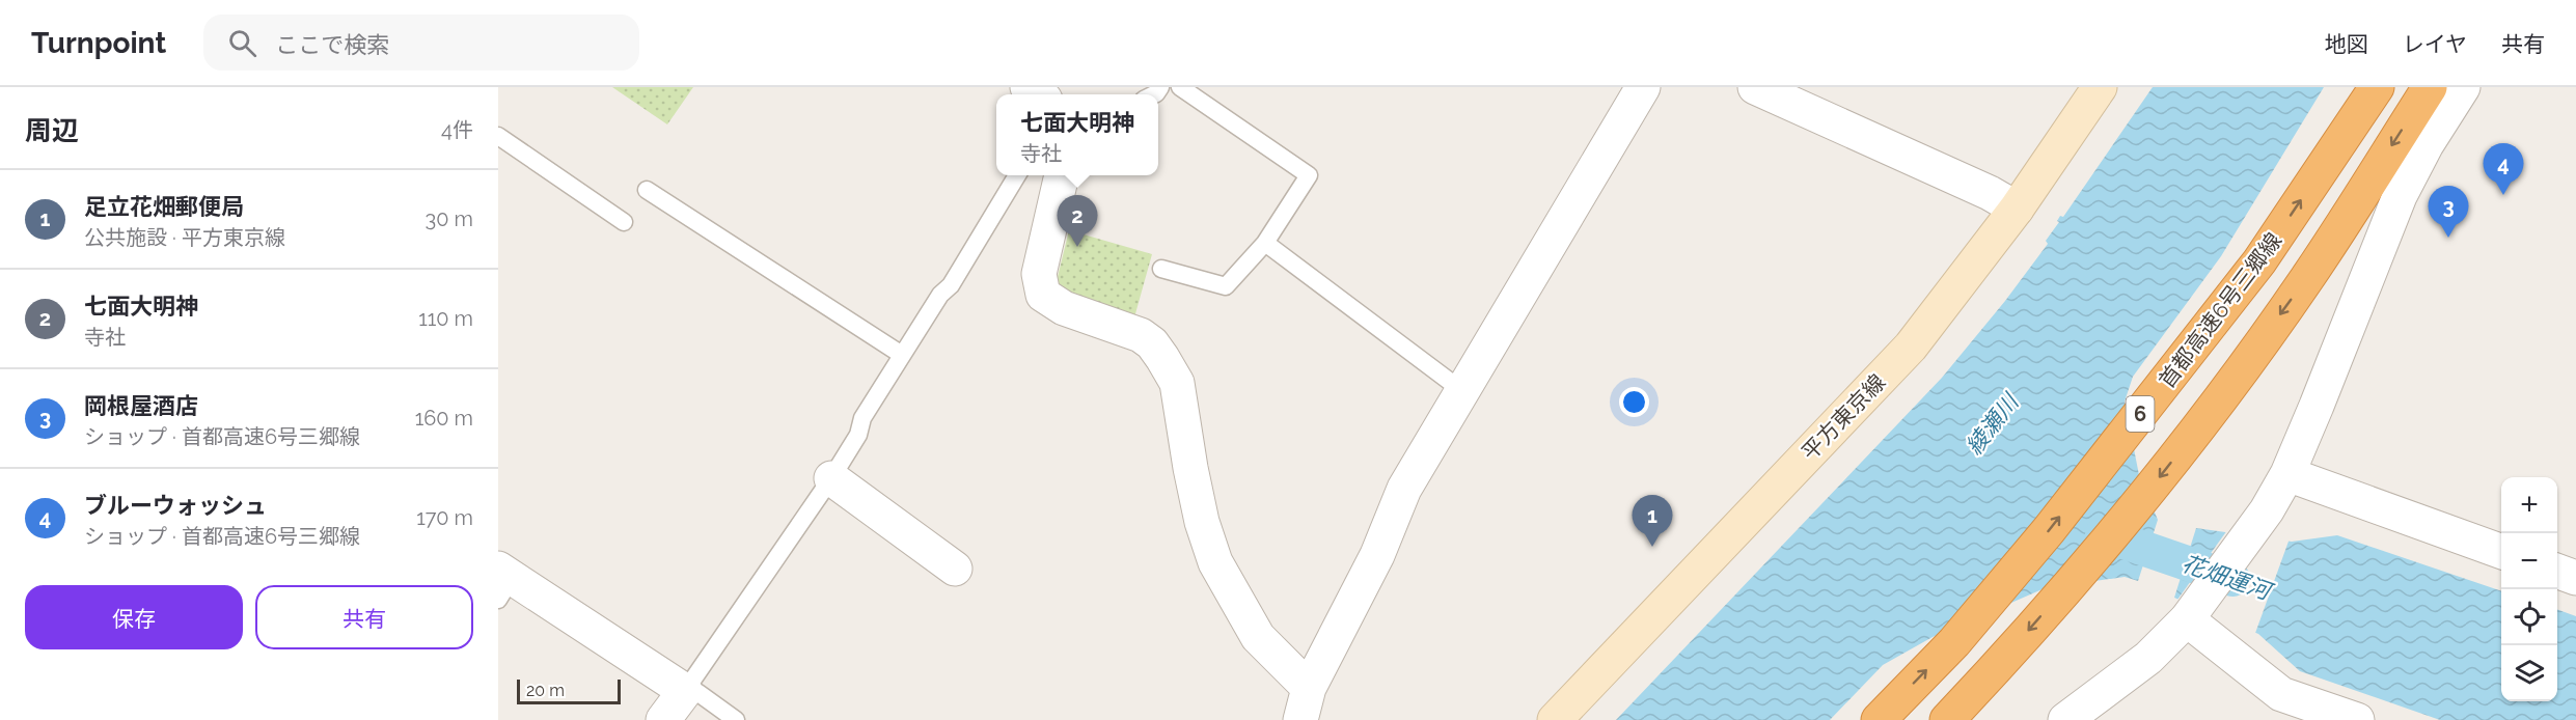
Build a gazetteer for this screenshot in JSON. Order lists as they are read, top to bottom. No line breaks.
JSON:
{"streets":{"highway":["首都高速6号三郷線","6"],"main road":["平方東京線"]},"water":["綾瀬川","花畑運河"],"scale_bar":"20 m","page":{"header":"Turnpoint","search":"ここで検索","nav":["地図","レイヤ","共有"],"heading":["周辺","4件"],"popup":["七面大明神","寺社"],"pins":["4","3","2","1"],"list":[{"mark":"1","name":"足立花畑郵便局","note":"公共施設 · 平方東京線","value":"30 m"},{"mark":"2","name":"七面大明神","note":"寺社","value":"110 m"},{"mark":"3","name":"岡根屋酒店","note":"ショップ · 首都高速6号三郷線","value":"160 m"},{"mark":"4","name":"ブルーウォッシュ","note":"ショップ · 首都高速6号三郷線","value":"170 m"}],"map_buttons":["+","−"],"buttons":["保存","共有"],"scale":"20 m"}}
